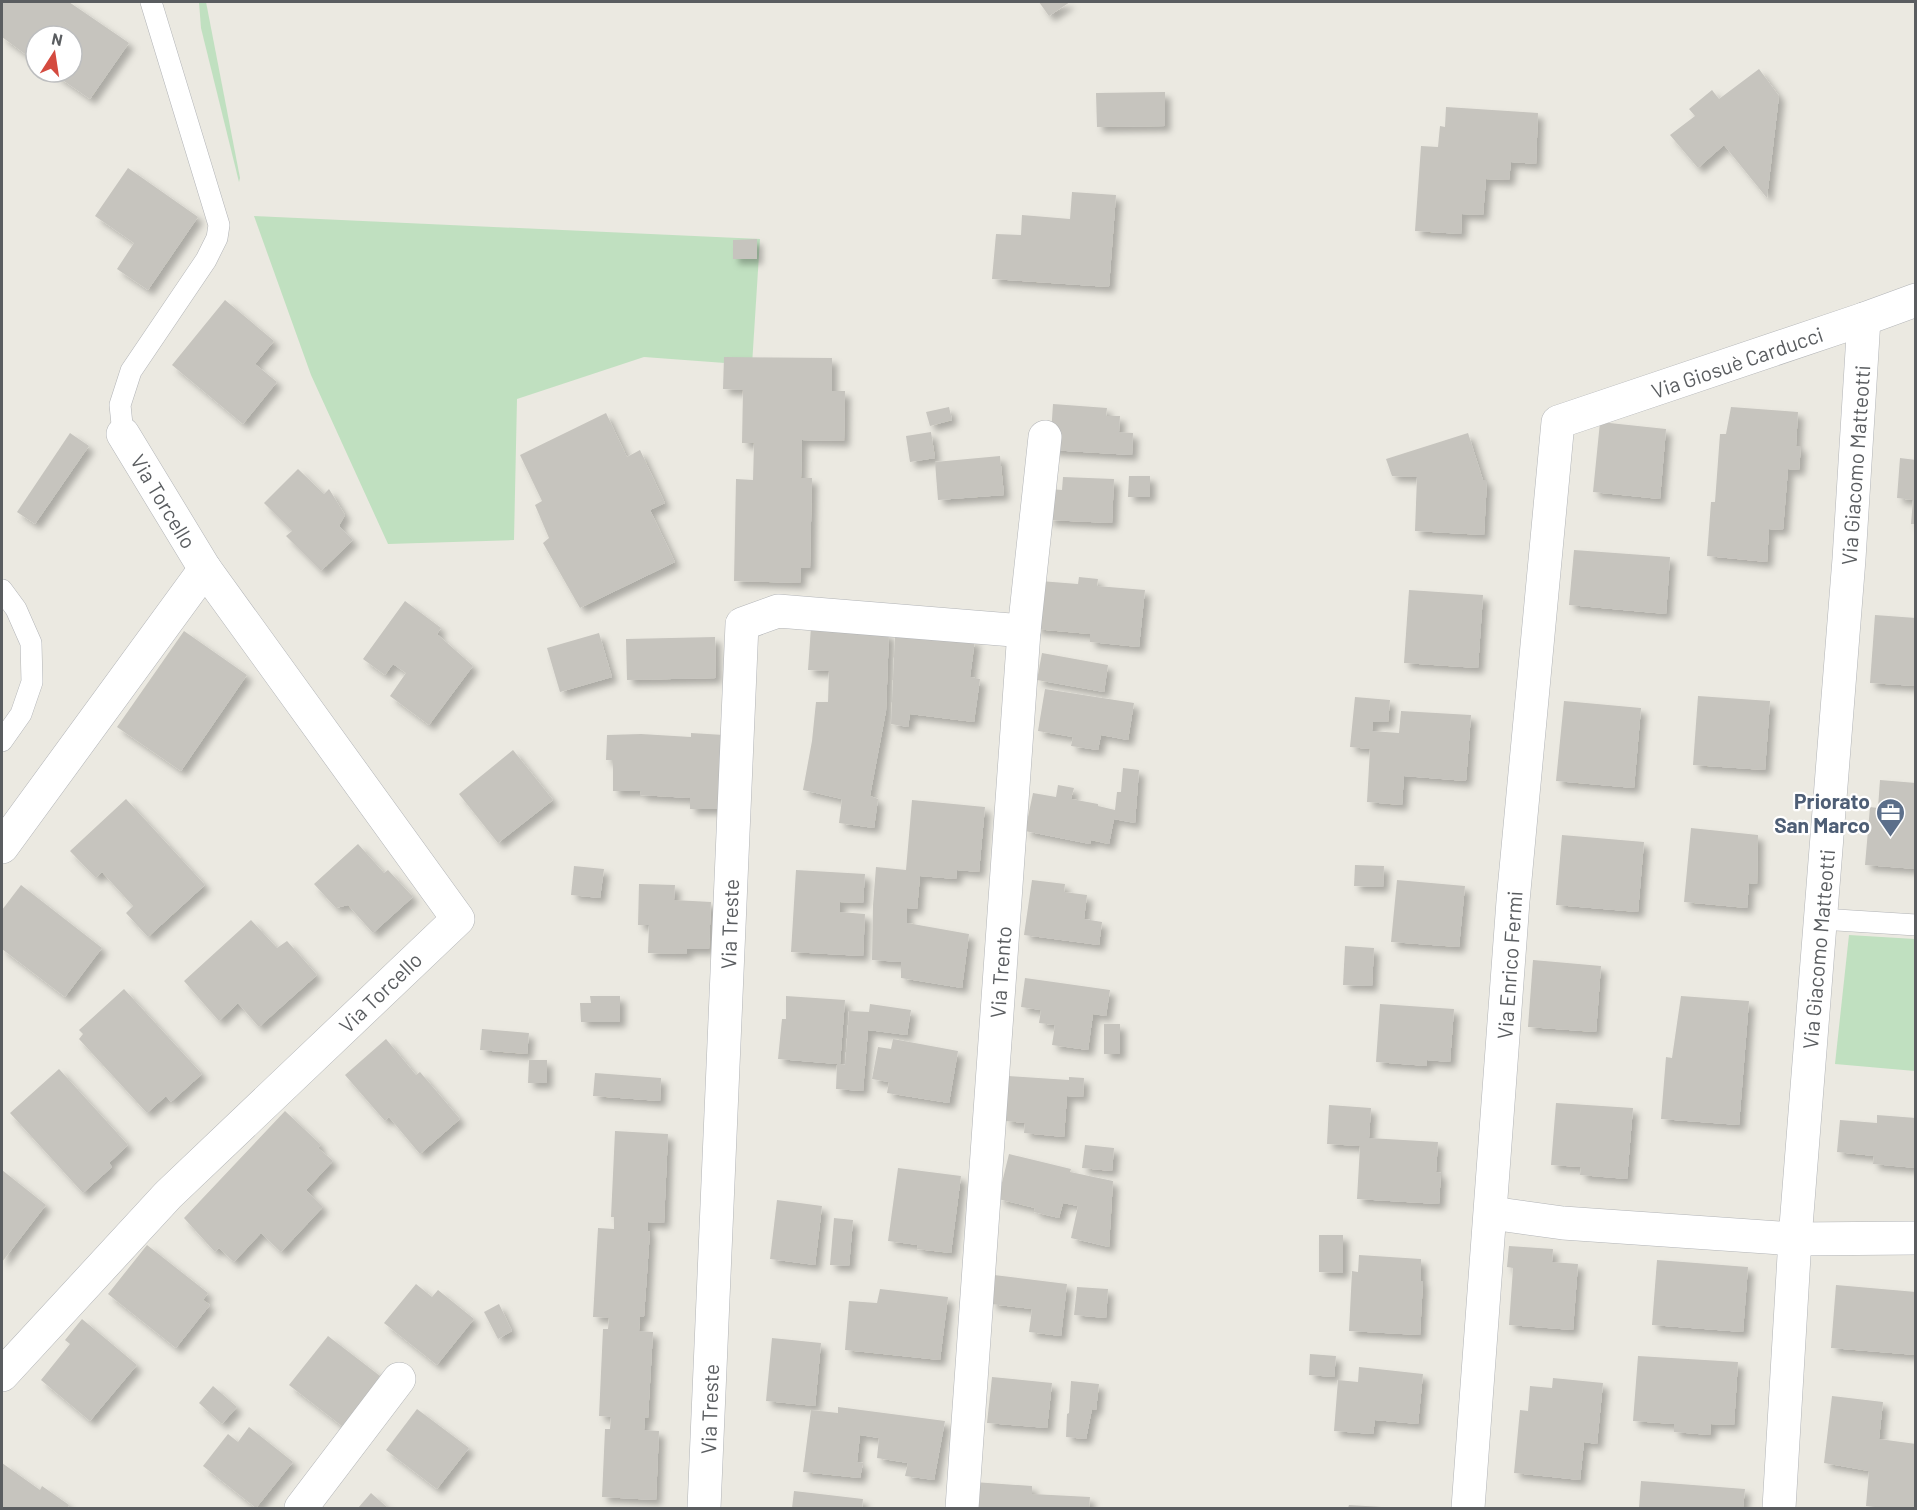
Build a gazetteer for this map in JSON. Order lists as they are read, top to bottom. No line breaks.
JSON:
{"streets":{"street":["Via Giosuè Carducci","Via Giacomo Matteotti","Via Torcello","Via Treste","Via Enrico Fermi","Via Trento"]},"crossings":[["Via Giosuè Carducci","Via Giacomo Matteotti"],["Via Giosuè Carducci","Via Enrico Fermi"],["Via Treste","Via Trento"]],"places":{"office":["Priorato San Marco"]},"north":"top"}
